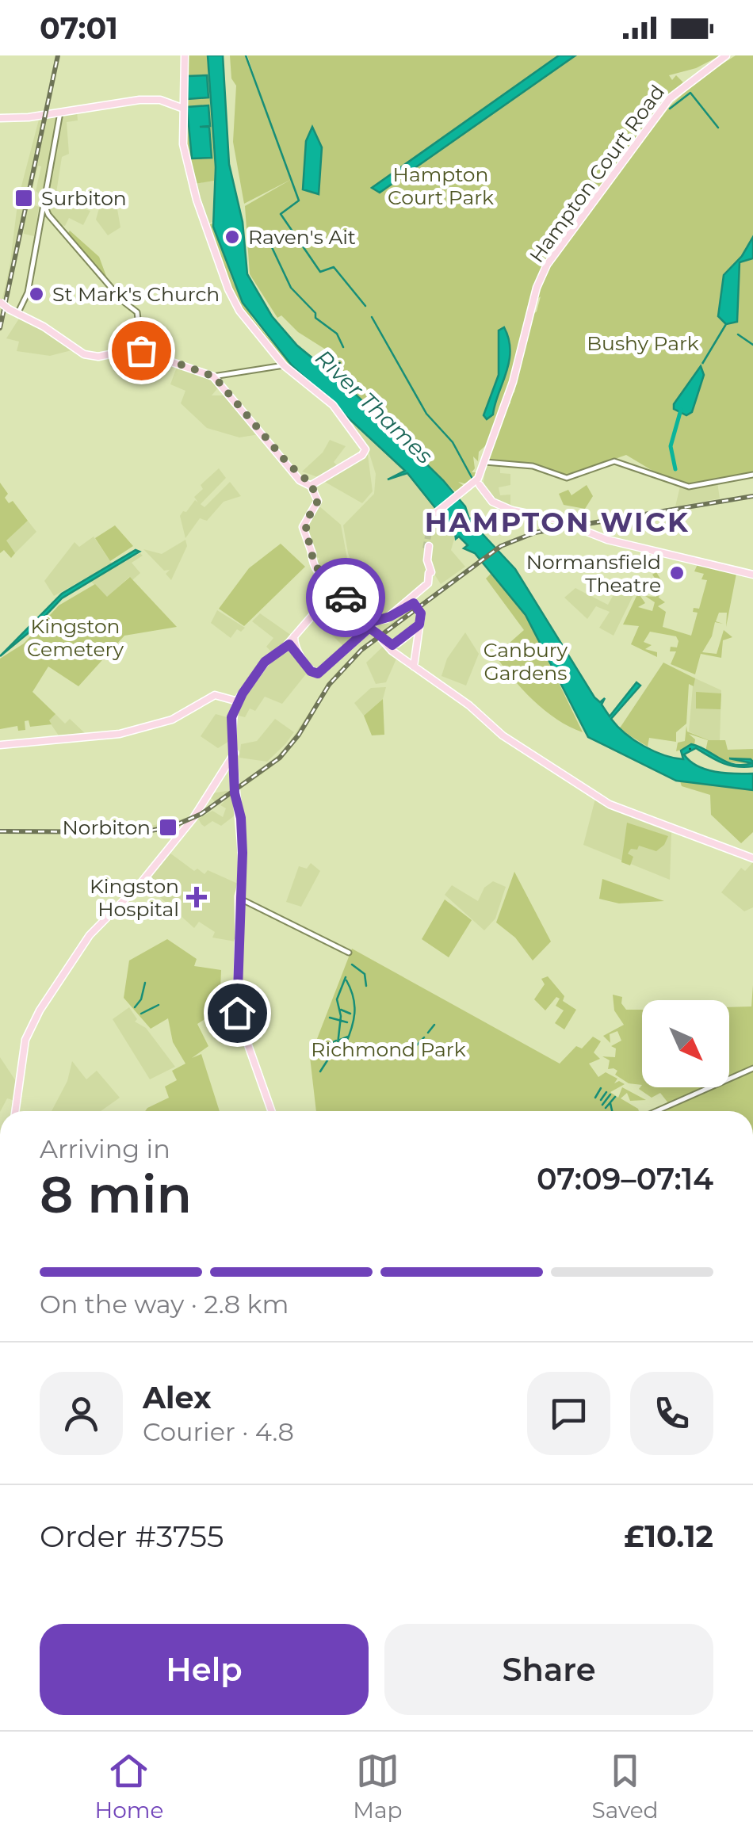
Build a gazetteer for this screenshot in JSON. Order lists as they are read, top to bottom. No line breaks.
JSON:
{"streets":{"main road":["Hampton Court Road"]},"districts":["HAMPTON WICK"],"water":["River Thames"],"parks":["Hampton Court Park","Bushy Park","Kingston Cemetery","Canbury Gardens","Richmond Park"],"places":{"transit":["Surbiton","Norbiton"],"other":["Raven's Ait","St Mark's Church","Normansfield Theatre"],"health":["Kingston Hospital"]},"north":"bottom right","page":{"status":"07:01","heading":["8 min","Arriving in","07:09–07:14"],"panel":["Alex","Courier · 4.8","Order #3755","£10.12"],"bar":"On the way · 2.8 km","buttons":["Help","Share"],"tabs":["Home","Map","Saved"]}}
